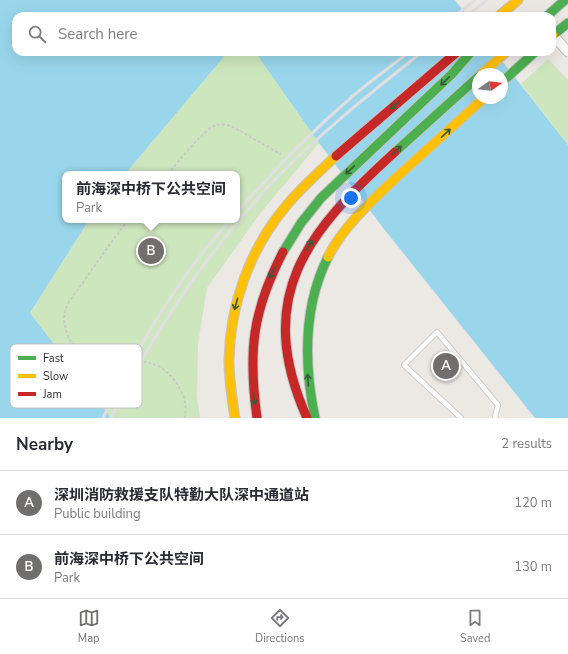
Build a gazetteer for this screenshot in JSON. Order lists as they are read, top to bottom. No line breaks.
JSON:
{"legend":["Fast","Slow","Jam"],"north":"right","page":{"search":"Search here","popup":["前海深中桥下公共空间","Park"],"pins":["B","A"],"heading":["Nearby","2 results"],"list":[{"mark":"A","name":"深圳消防救援支队特勤大队深中通道站","note":"Public building","value":"120 m"},{"mark":"B","name":"前海深中桥下公共空间","note":"Park","value":"130 m"}],"nav":["Map","Directions","Saved"]}}
